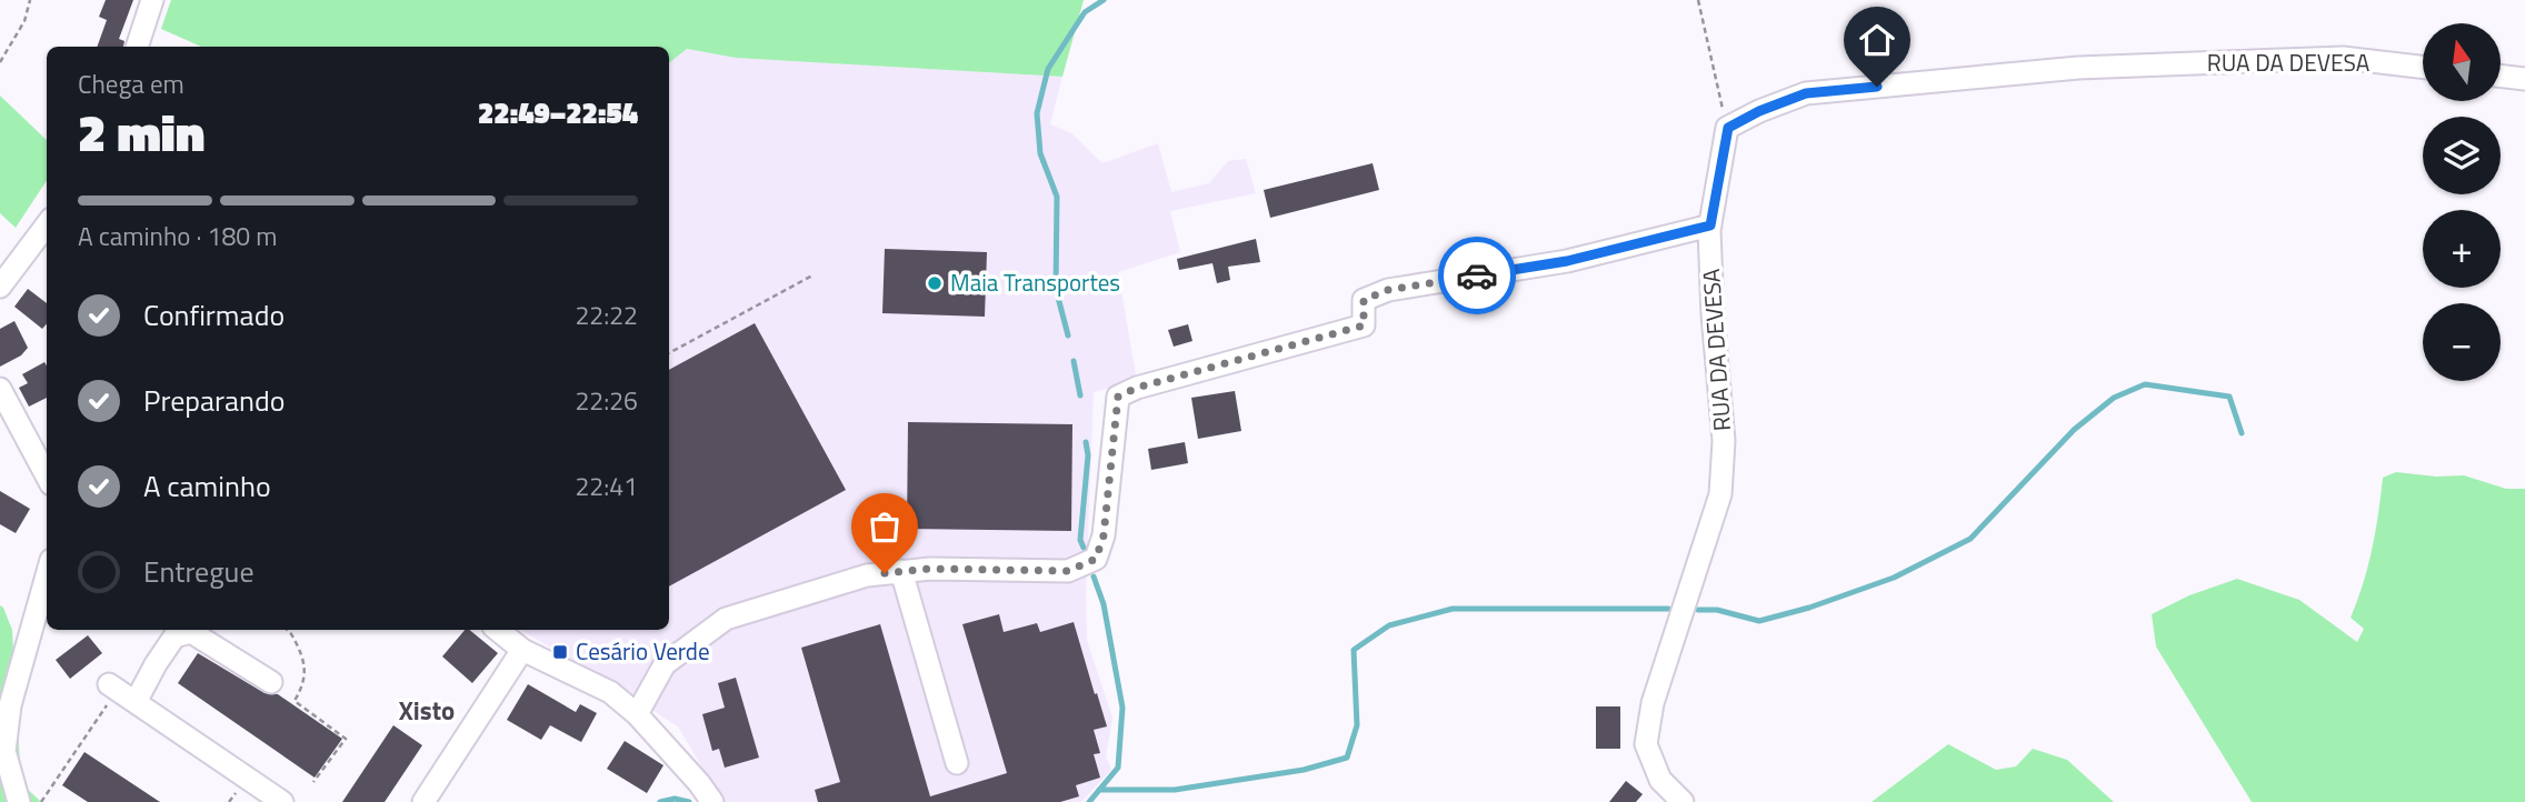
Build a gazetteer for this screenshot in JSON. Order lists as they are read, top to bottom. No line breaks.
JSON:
{"streets":{"street":["RUA DA DEVESA"]},"districts":["Xisto"],"places":{"other":["Maia Transportes"],"transit":["Cesário Verde"]},"north":"top","page":{"map_buttons":["+","−"],"heading":["2 min","Chega em","22:49–22:54"],"bar":"A caminho · 180 m","list":[["Confirmado","22:22"],["Preparando","22:26"],["A caminho","22:41"],"Entregue"]}}
